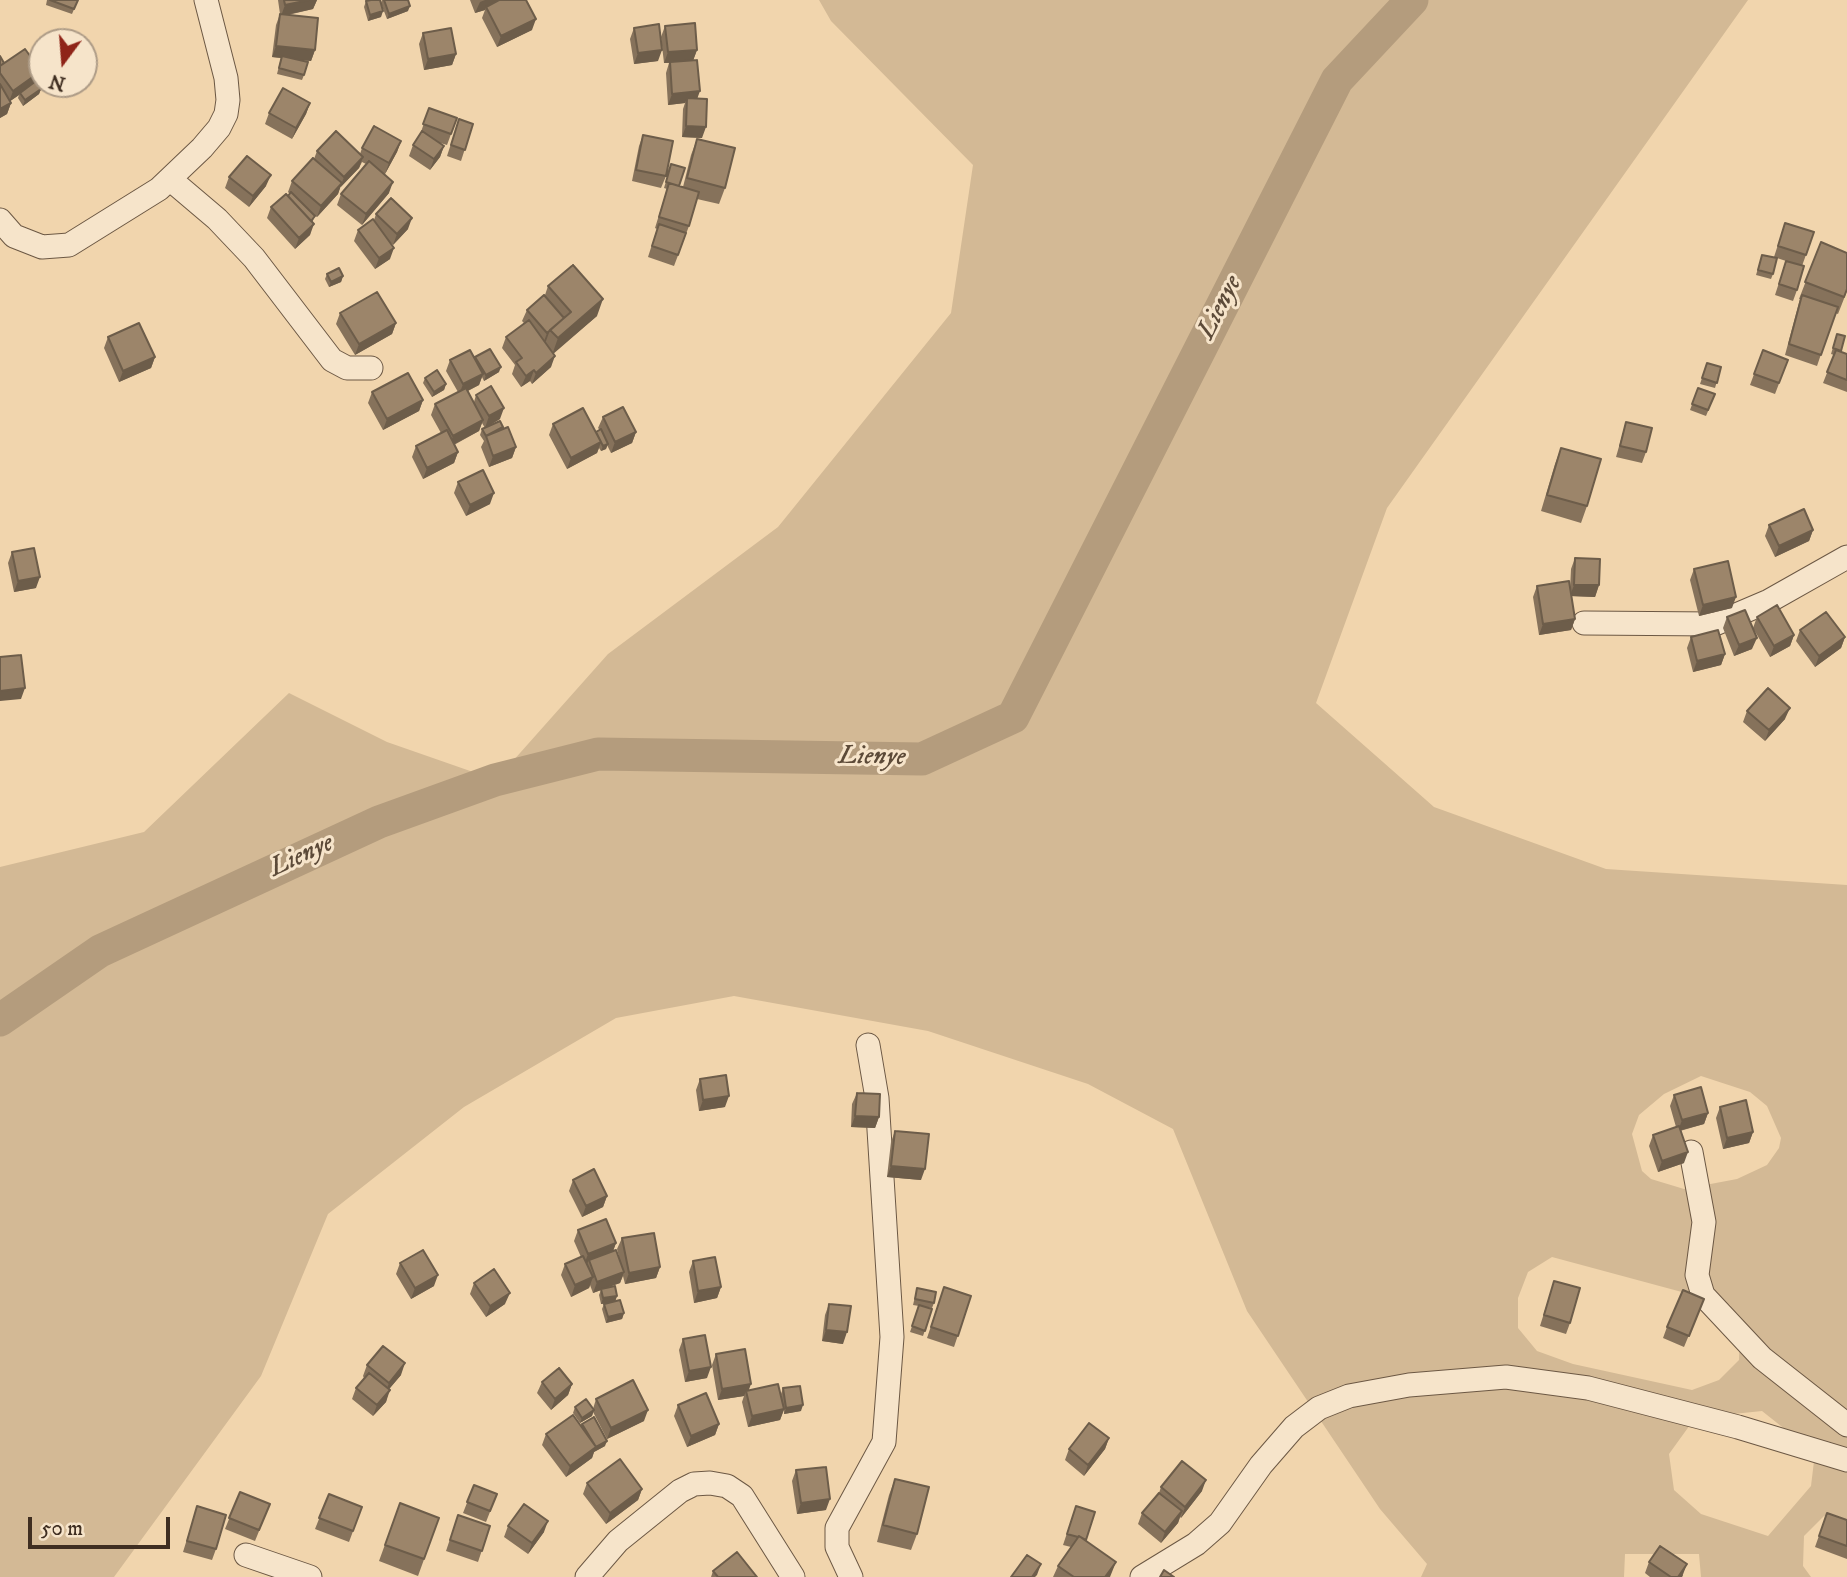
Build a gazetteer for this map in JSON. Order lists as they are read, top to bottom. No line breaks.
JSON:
{"water":["Lienye"],"scale_bar":"50 m","north":"bottom"}
